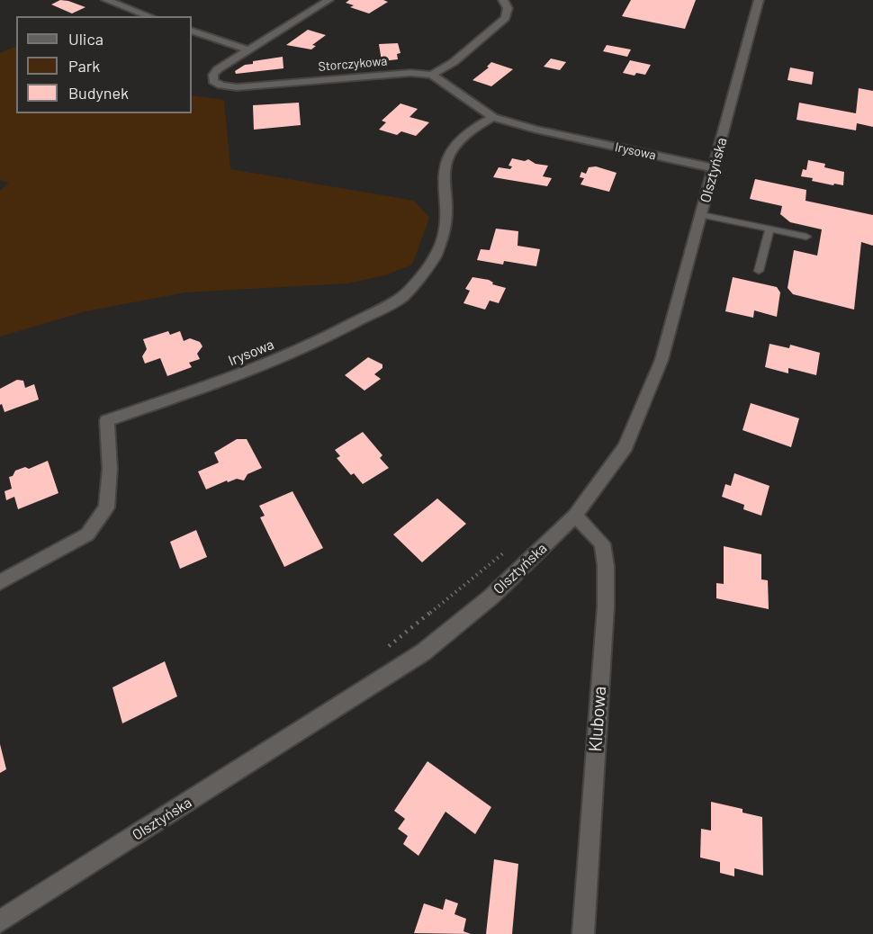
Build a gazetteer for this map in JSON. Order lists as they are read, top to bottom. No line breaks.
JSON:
{"streets":{"street":["Storczykowa","Irysowa","Olsztyńska","Klubowa"]},"crossings":[["Storczykowa","Irysowa"],["Irysowa","Olsztyńska"],["Olsztyńska","Klubowa"]],"legend":["Ulica","Park","Budynek"]}
